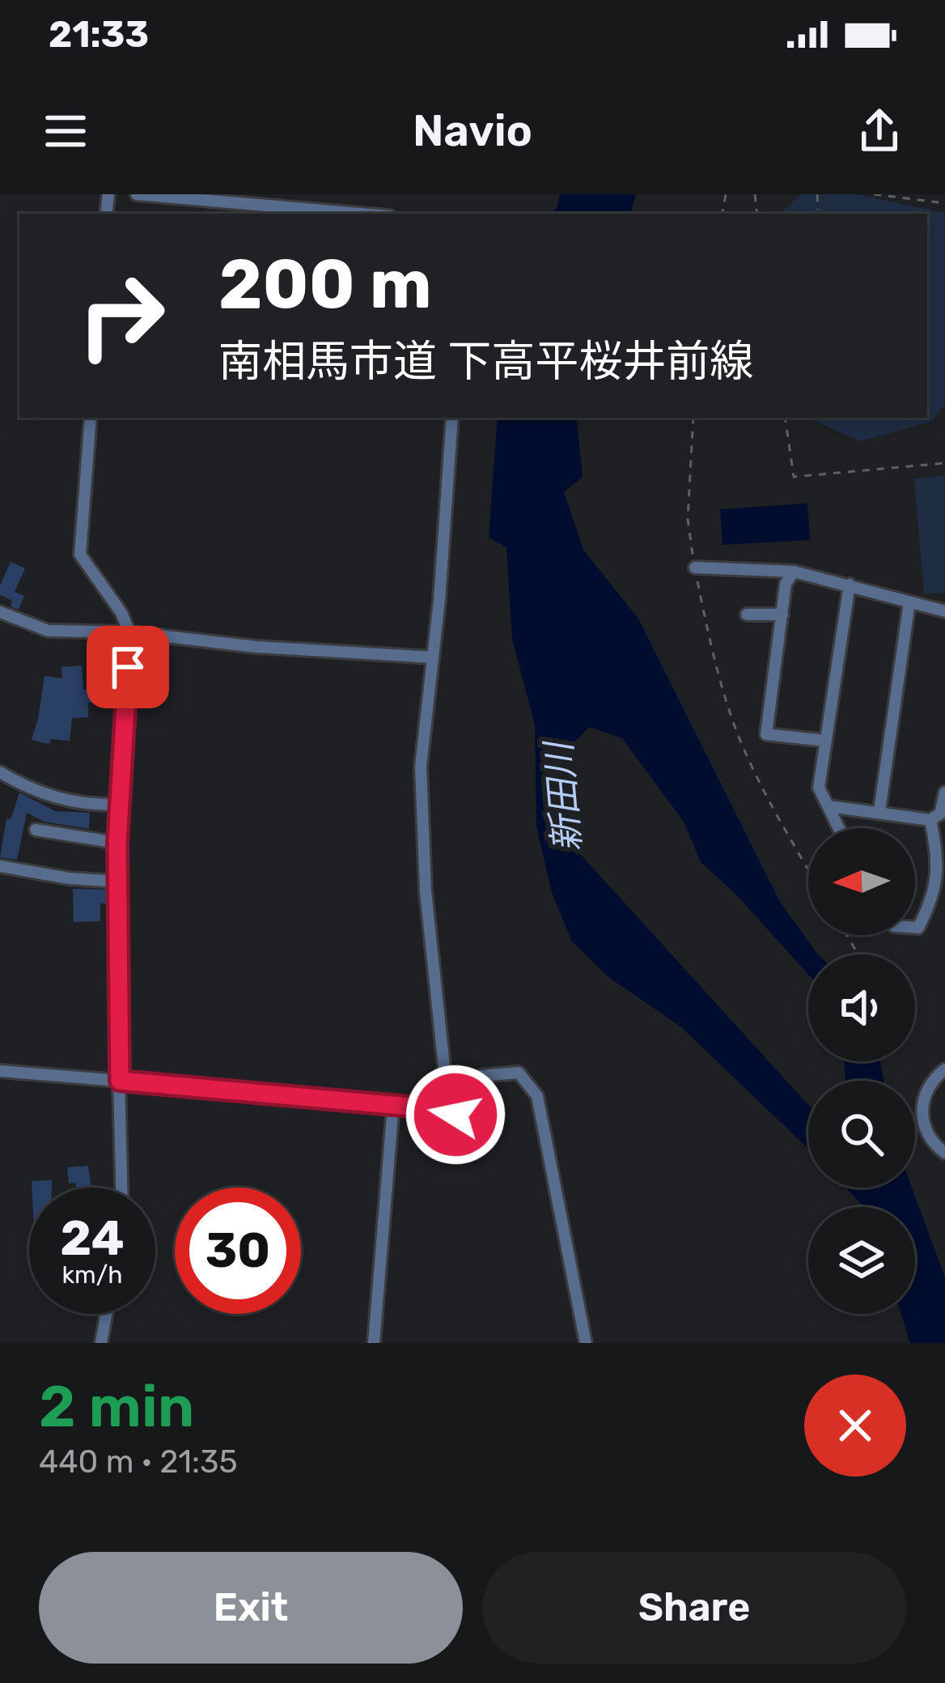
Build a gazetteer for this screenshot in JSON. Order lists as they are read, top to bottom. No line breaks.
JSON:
{"water":["新田川"],"north":"left","page":{"status":"21:33","header":"Navio","turn":["200 m","南相馬市道 下高平桜井前線"],"speed":"24 km/h","limit":"30","heading":["2 min","440 m · 21:35"],"buttons":["Exit","Share"]}}
